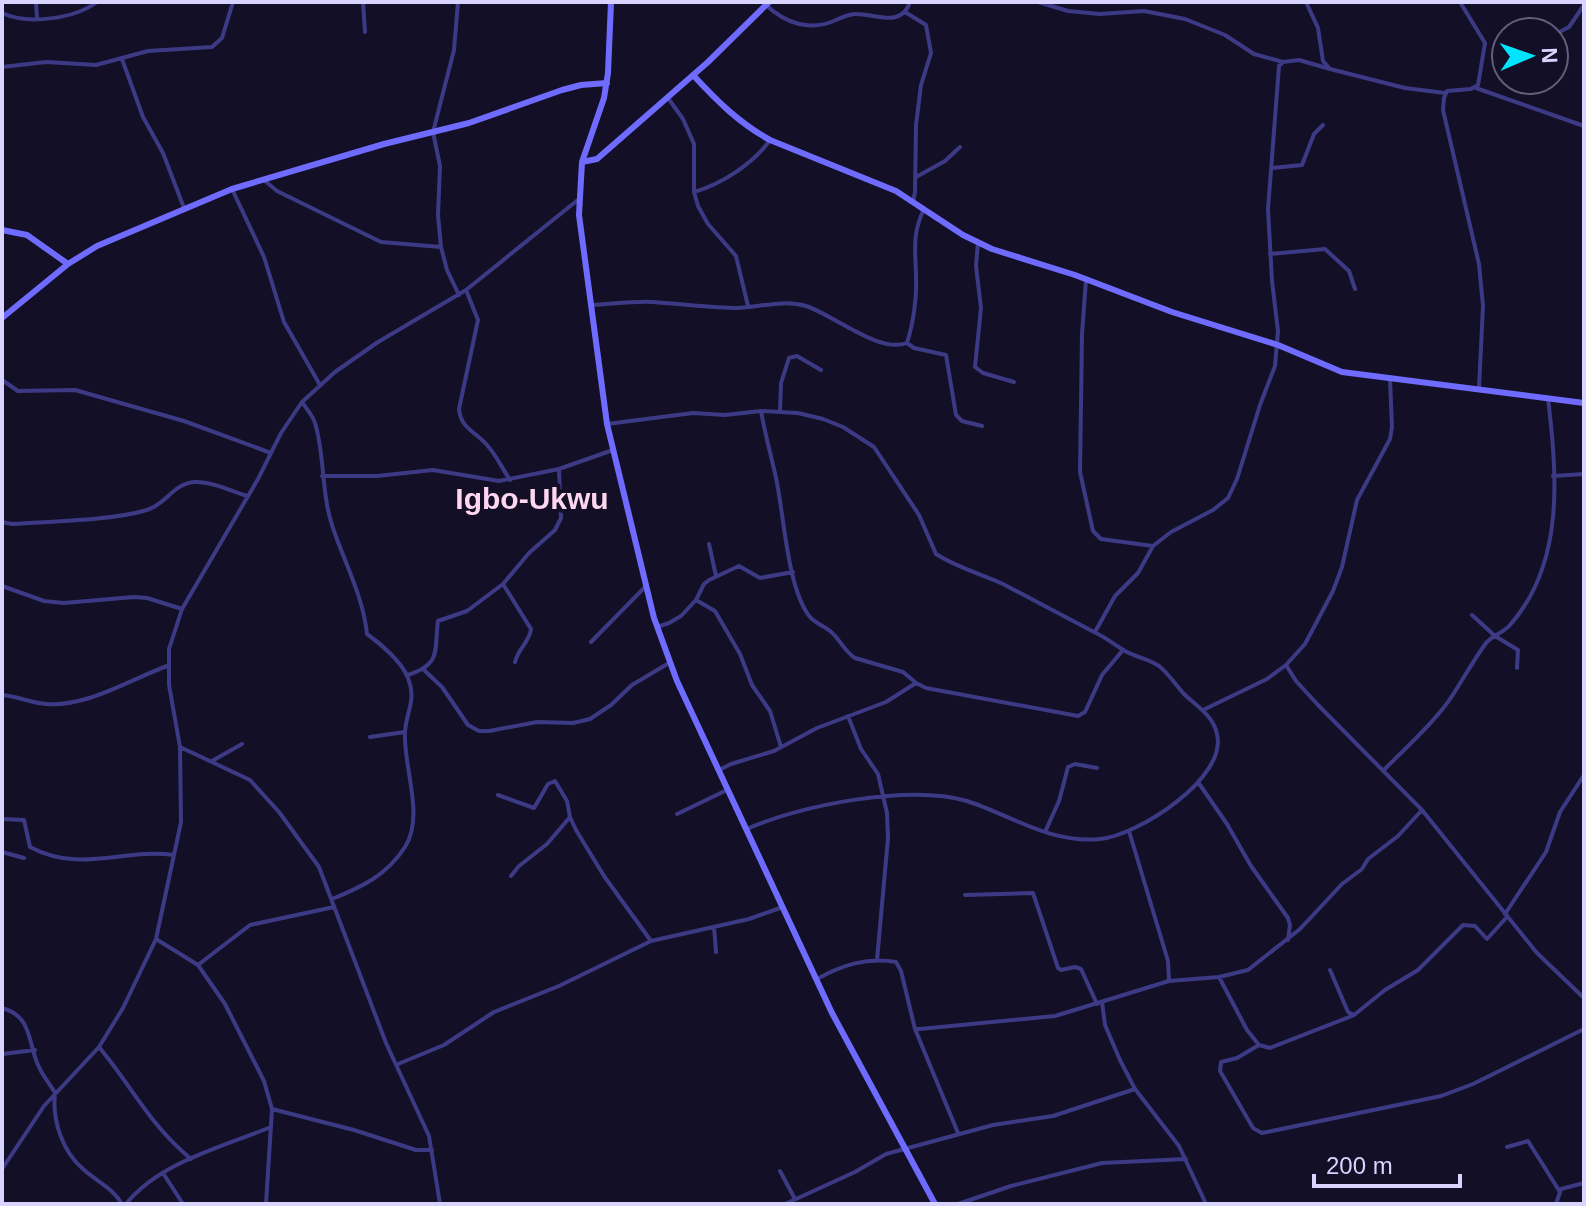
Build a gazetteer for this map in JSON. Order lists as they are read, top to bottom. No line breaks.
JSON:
{"districts":["Igbo-Ukwu"],"scale_bar":"200 m","north":"right"}
